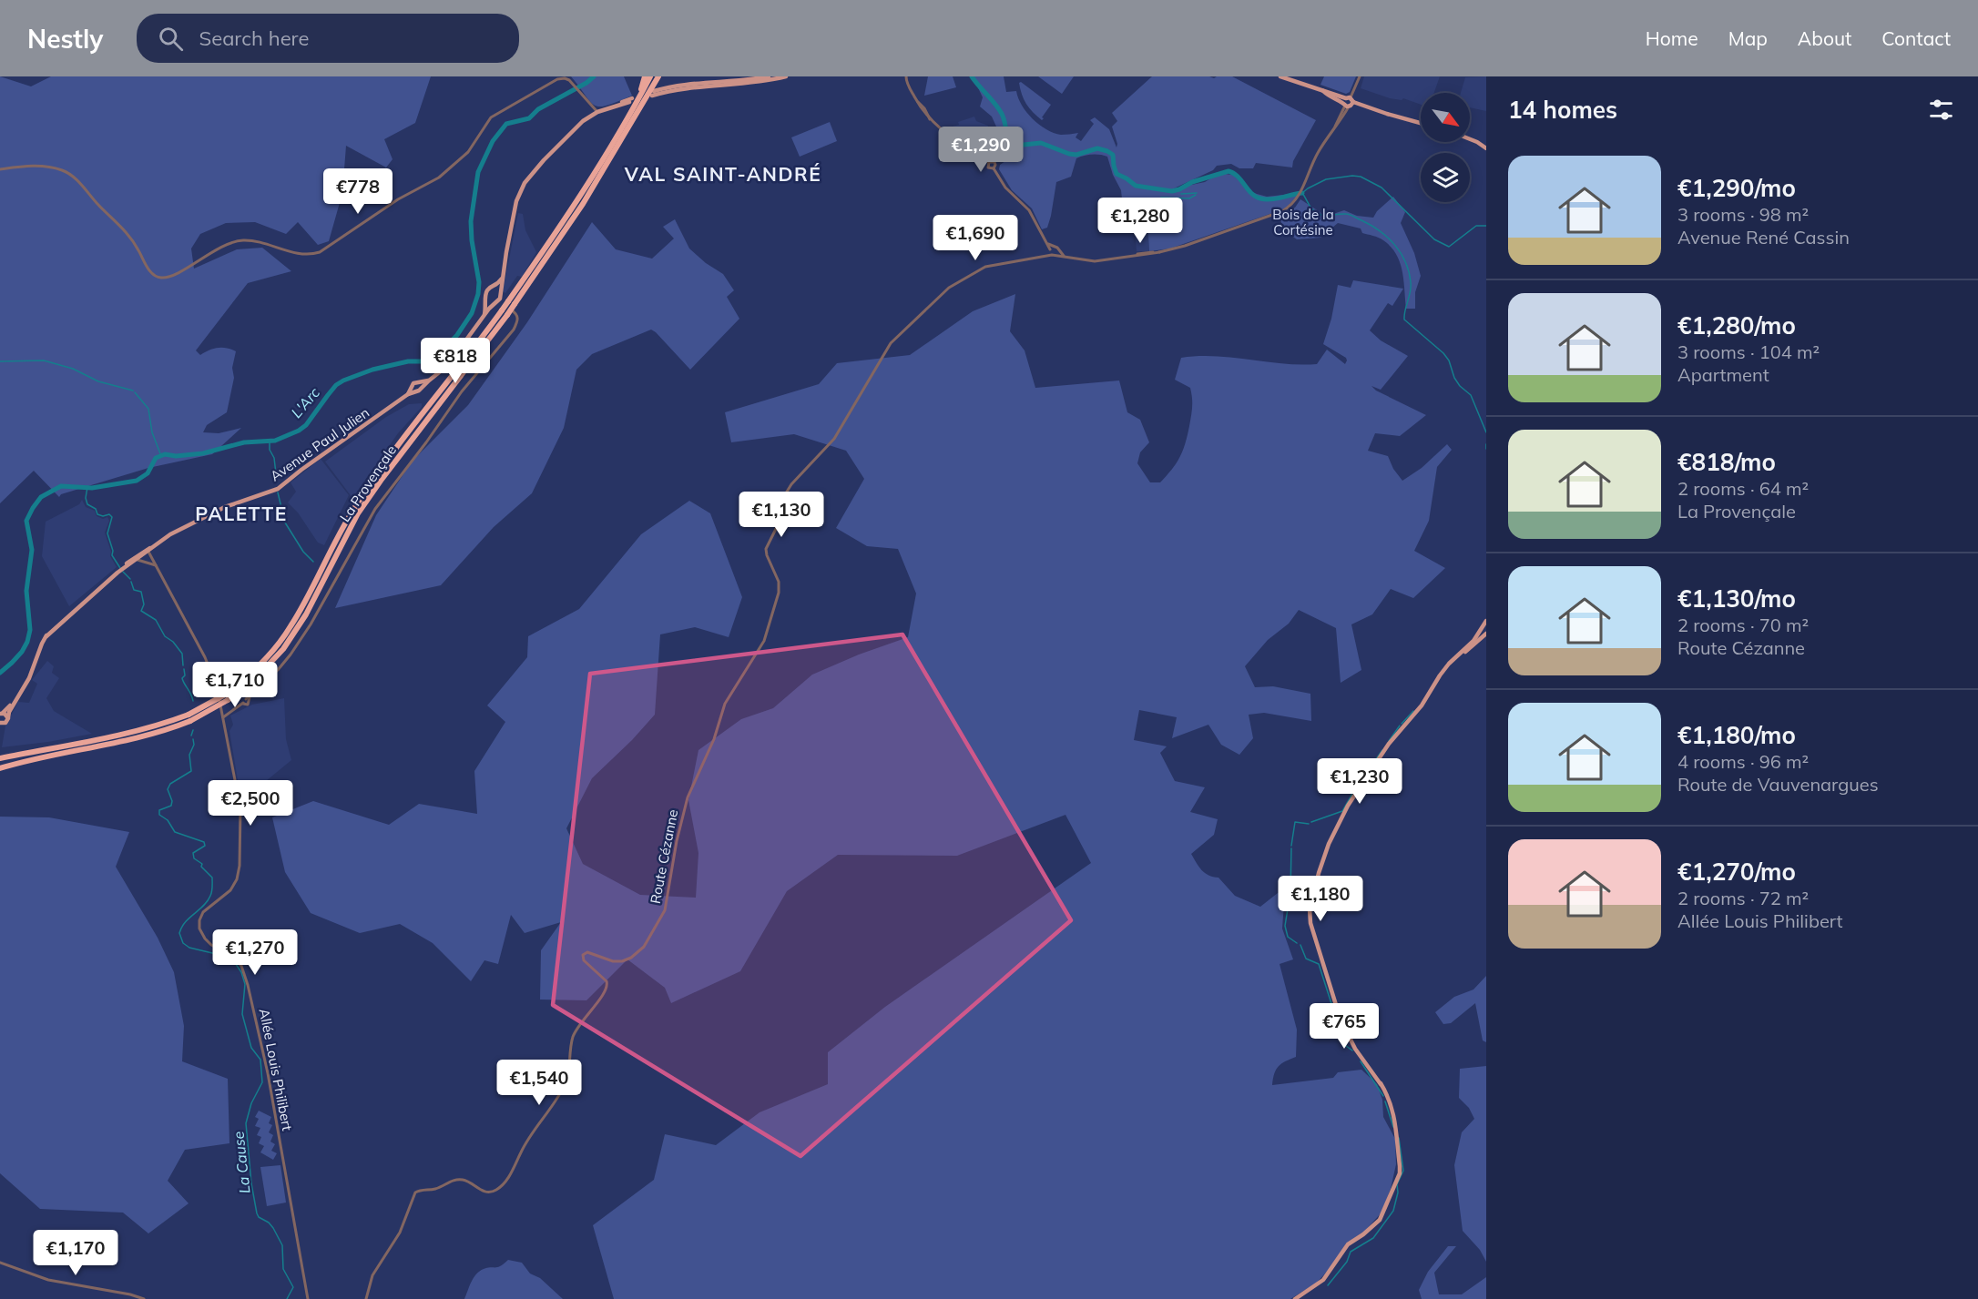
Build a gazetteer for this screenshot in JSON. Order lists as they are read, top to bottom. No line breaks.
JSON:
{"streets":{"highway":["La Provençale"],"main road":["Avenue Paul Julien"],"street":["Route Cézanne","Allée Louis Philibert"]},"crossings":[["Avenue Paul Julien","La Provençale"],["Avenue Paul Julien","Allée Louis Philibert"]],"districts":["VAL SAINT-ANDRÉ","PALETTE"],"water":["L'Arc","La Cause"],"parks":["Bois de la Cortésine"],"north":"bottom right","page":{"header":"Nestly","search":"Search here","nav":["Home","Map","About","Contact"],"heading":"14 homes","price":["€1,290","€778","€1,280","€1,690","€818","€1,130","€1,710","€1,230","€2,500","€1,180","€1,270","€765","€1,540","€1,170"],"list":[{"name":"€1,290/mo","note":"3 rooms · 98 m² · Avenue René Cassin"},{"name":"€1,280/mo","note":"3 rooms · 104 m² · Apartment"},{"name":"€818/mo","note":"2 rooms · 64 m² · La Provençale"},{"name":"€1,130/mo","note":"2 rooms · 70 m² · Route Cézanne"},{"name":"€1,180/mo","note":"4 rooms · 96 m² · Route de Vauvenargues"},{"name":"€1,270/mo","note":"2 rooms · 72 m² · Allée Louis Philibert"}]}}
